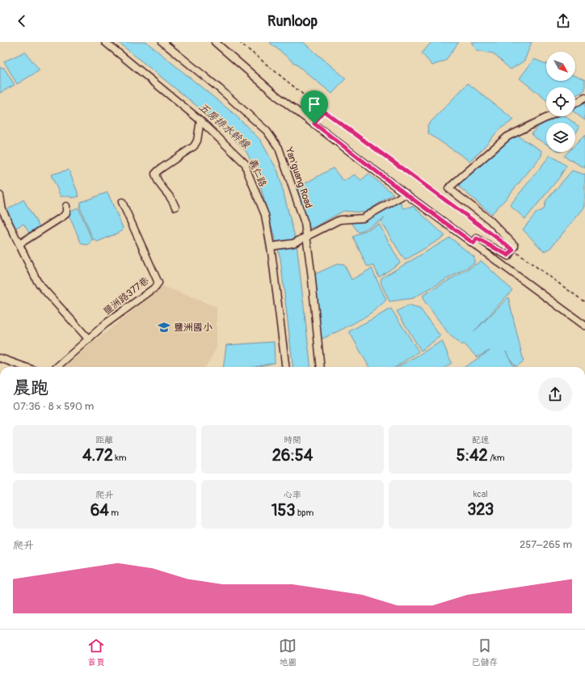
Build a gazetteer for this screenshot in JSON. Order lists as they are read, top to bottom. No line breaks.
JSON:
{"streets":{"street":["義仁路","Yan'guang Road","鹽洲路377巷"]},"water":["五房排水幹線"],"places":{"school or university":["鹽洲國小"]},"north":"bottom right","page":{"header":"Runloop","heading":["晨跑","07:36 · 8 × 590 m"],"stats":[["距離","4.72 km"],["時間","26:54"],["配速","5:42 /km"],["爬升","64 m"],["心率","153 bpm"],["kcal","323"]],"chart":["爬升","257–265 m"],"tabs":["首頁","地圖","已儲存"]}}
